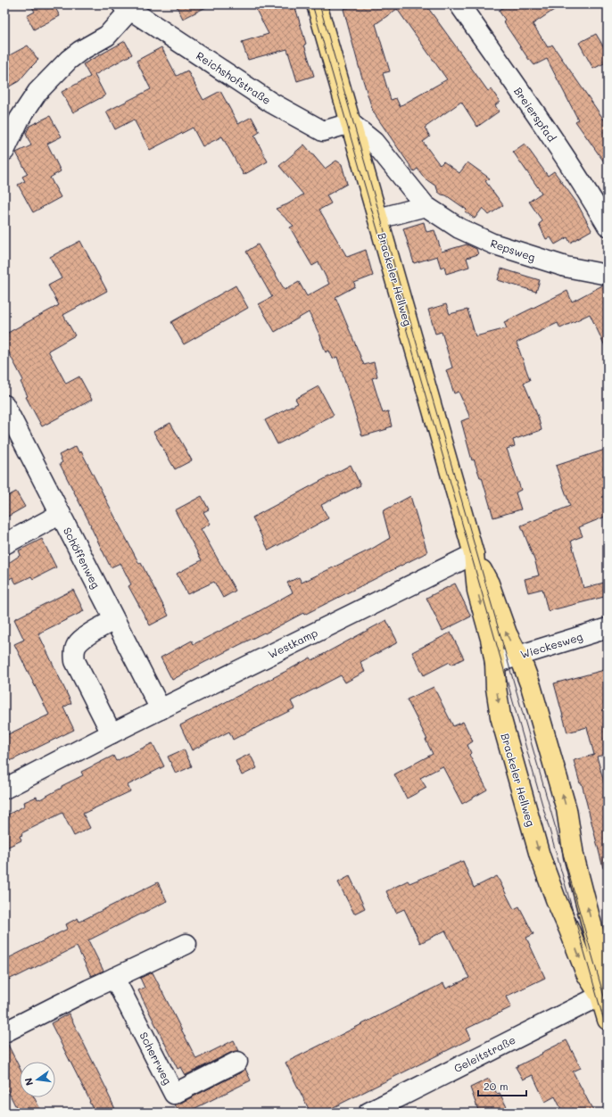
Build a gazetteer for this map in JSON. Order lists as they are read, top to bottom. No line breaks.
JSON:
{"streets":{"main road":["Brackeler Hellweg"],"street":["Reichshofstraße","Breierspfad","Repsweg","Schöffenweg","Westkamp","Wieckesweg","Geleitstraße","Scherrweg"]},"crossings":[["Reichshofstraße","Repsweg"],["Reichshofstraße","Brackeler Hellweg"],["Repsweg","Brackeler Hellweg"],["Brackeler Hellweg","Westkamp"],["Brackeler Hellweg","Wieckesweg"],["Brackeler Hellweg","Geleitstraße"],["Schöffenweg","Westkamp"]],"scale_bar":"20 m","north":"left"}
